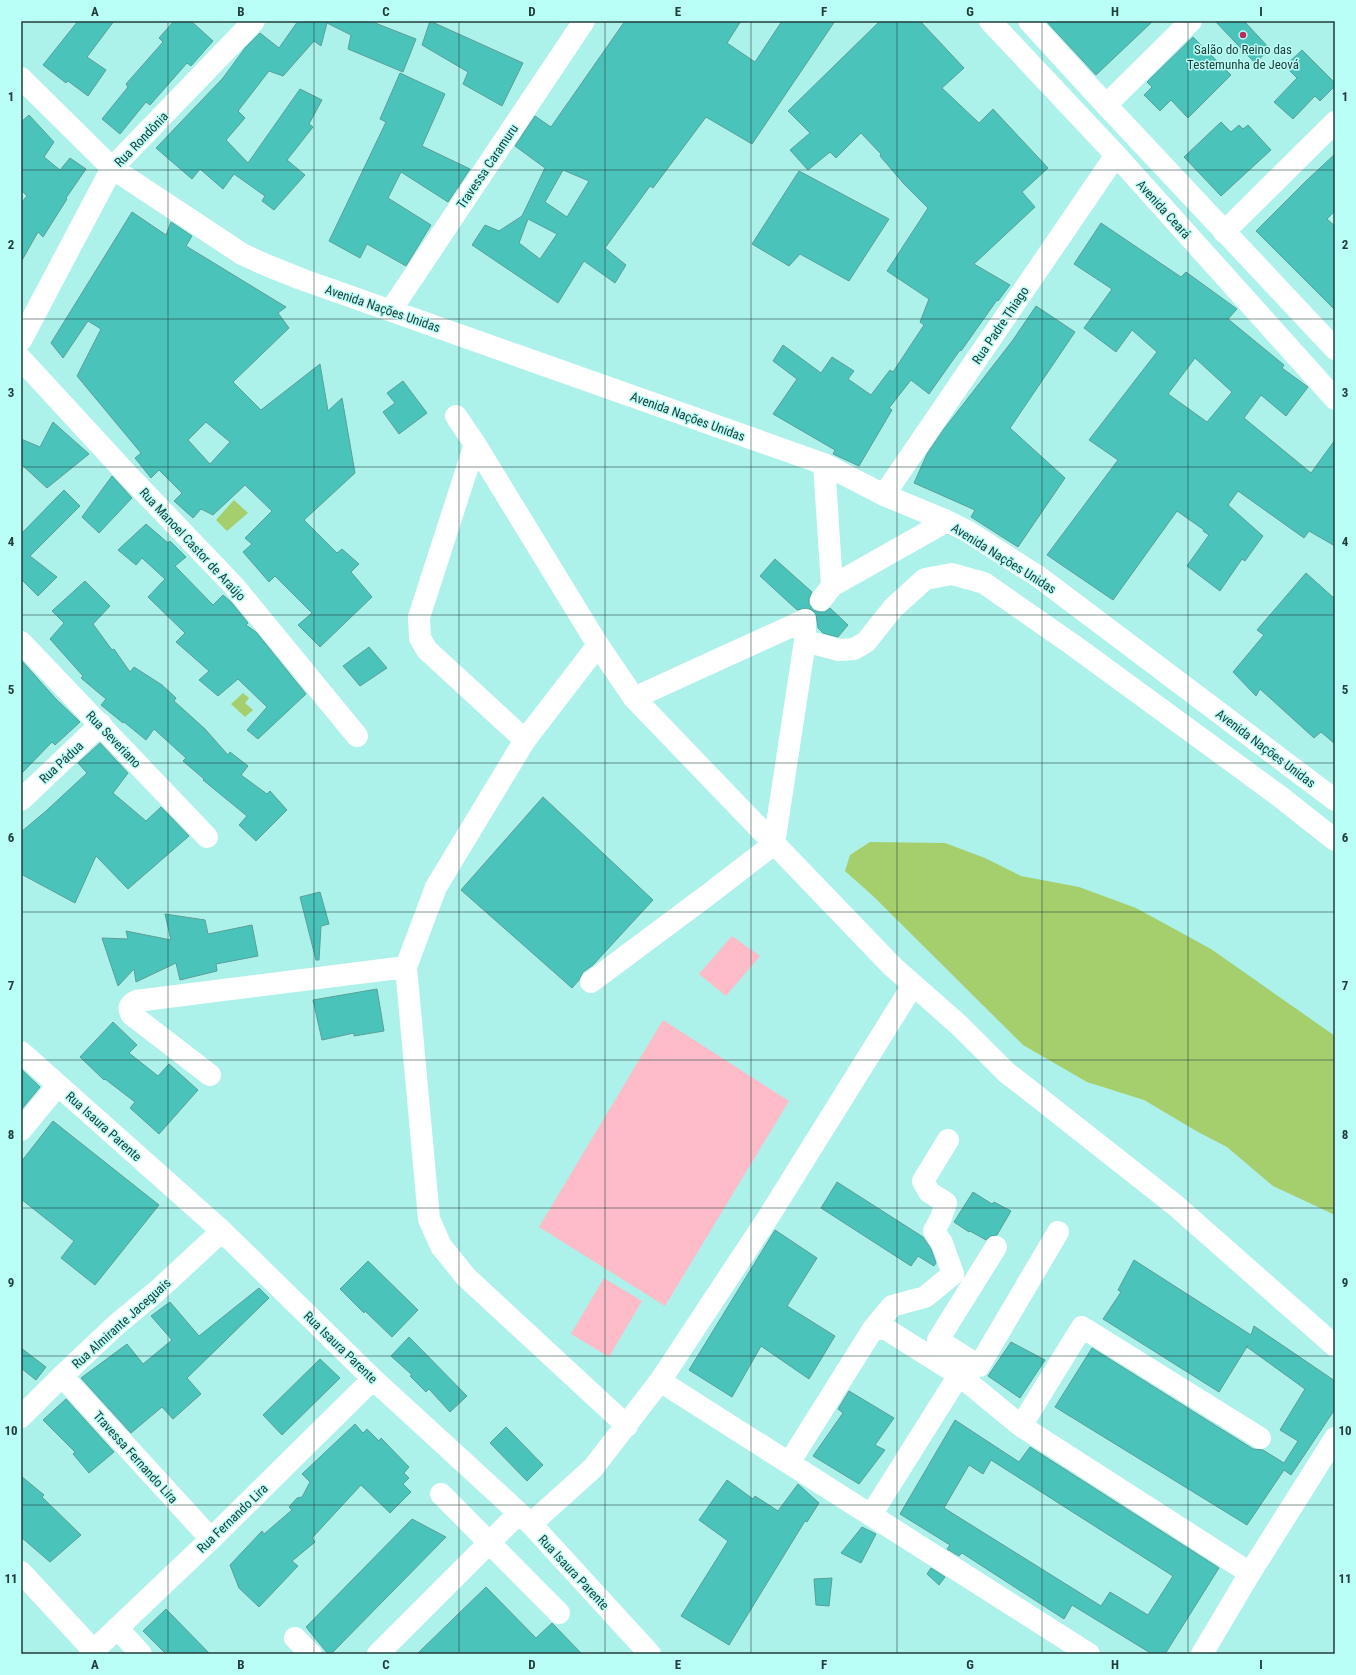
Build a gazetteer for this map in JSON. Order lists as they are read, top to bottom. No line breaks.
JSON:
{"streets":{"street":["Rua Rondônia","Travessa Caramuru","Avenida Ceará","Avenida Nações Unidas","Rua Padre Thiago","Rua Manoel Castor de Araújo","Rua Severiano","Rua Pádua","Rua Isaura Parente","Rua Almirante Jaceguais","Travessa Fernando Lira","Rua Fernando Lira"]},"crossings":[["Rua Rondônia","Avenida Nações Unidas"],["Travessa Caramuru","Avenida Nações Unidas"],["Avenida Ceará","Rua Padre Thiago"],["Avenida Nações Unidas","Rua Padre Thiago"],["Rua Severiano","Rua Pádua"],["Rua Isaura Parente","Rua Almirante Jaceguais"],["Rua Isaura Parente","Rua Fernando Lira"],["Rua Almirante Jaceguais","Travessa Fernando Lira"],["Travessa Fernando Lira","Rua Fernando Lira"]],"places":["Salão do Reino das Testemunha de Jeová"],"grid":{"columns":["A","B","C","D","E","F","G","H","I"],"rows":["1","2","3","4","5","6","7","8","9","10","11"]}}
